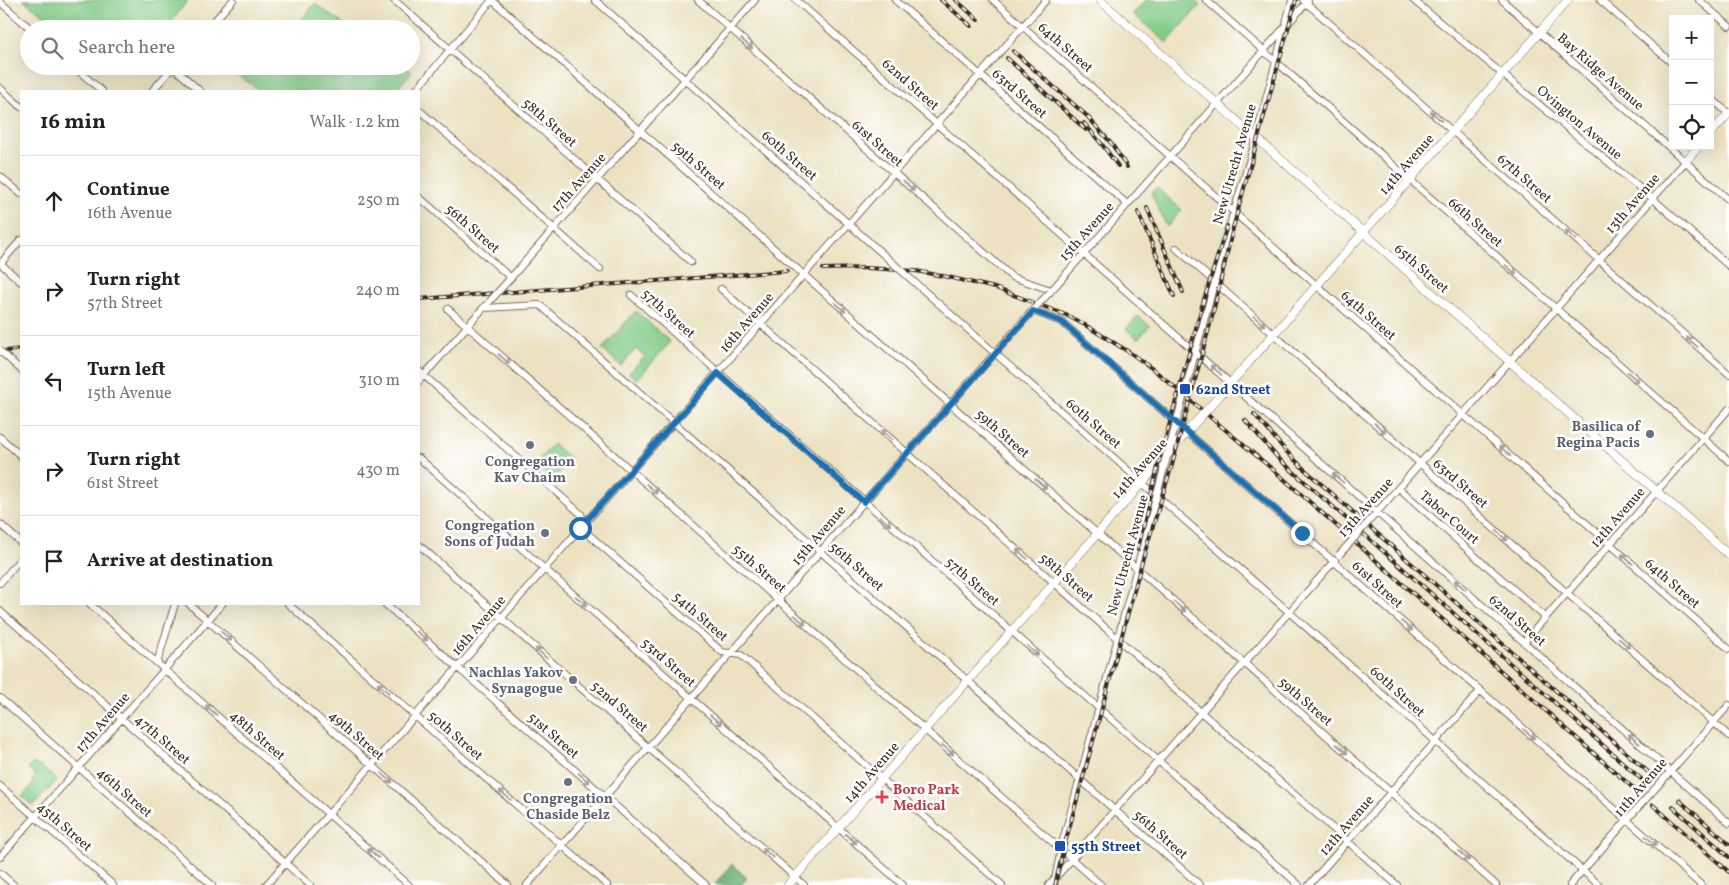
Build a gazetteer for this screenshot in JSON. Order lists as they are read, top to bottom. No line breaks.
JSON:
{"streets":{"main road":["14th Avenue","13th Avenue","65th Street"],"street":["64th Street","Bay Ridge Avenue","62nd Street","63rd Street","58th Street","Ovington Avenue","61st Street","60th Street","New Utrecht Avenue","59th Street","67th Street","17th Avenue","66th Street","56th Street","15th Avenue","57th Street","16th Avenue","Tabor Court","12th Avenue","55th Street","54th Street","53rd Street","52nd Street","48th Street","49th Street","50th Street","51st Street","47th Street","11th Avenue","46th Street","45th Street"]},"crossings":[["64th Street","New Utrecht Avenue"],["64th Street","14th Avenue"],["64th Street","13th Avenue"],["64th Street","15th Avenue"],["64th Street","16th Avenue"],["64th Street","12th Avenue"],["Bay Ridge Avenue","14th Avenue"],["Bay Ridge Avenue","13th Avenue"],["62nd Street","New Utrecht Avenue"],["62nd Street","14th Avenue"],["62nd Street","13th Avenue"],["62nd Street","15th Avenue"],["62nd Street","16th Avenue"],["62nd Street","12th Avenue"],["62nd Street","11th Avenue"],["63rd Street","New Utrecht Avenue"],["63rd Street","14th Avenue"],["63rd Street","13th Avenue"],["63rd Street","15th Avenue"],["63rd Street","16th Avenue"],["63rd Street","12th Avenue"],["63rd Street","11th Avenue"],["58th Street","New Utrecht Avenue"],["58th Street","14th Avenue"],["58th Street","17th Avenue"],["58th Street","13th Avenue"],["58th Street","15th Avenue"],["58th Street","16th Avenue"],["58th Street","12th Avenue"],["Ovington Avenue","14th Avenue"],["Ovington Avenue","13th Avenue"],["61st Street","New Utrecht Avenue"],["61st Street","14th Avenue"],["61st Street","17th Avenue"],["61st Street","13th Avenue"],["61st Street","15th Avenue"],["61st Street","16th Avenue"],["61st Street","12th Avenue"],["61st Street","11th Avenue"],["60th Street","New Utrecht Avenue"],["60th Street","14th Avenue"],["60th Street","17th Avenue"],["60th Street","13th Avenue"],["60th Street","15th Avenue"],["60th Street","16th Avenue"],["60th Street","12th Avenue"],["60th Street","11th Avenue"],["New Utrecht Avenue","14th Avenue"],["New Utrecht Avenue","59th Street"],["New Utrecht Avenue","13th Avenue"],["New Utrecht Avenue","66th Street"],["New Utrecht Avenue","56th Street"],["New Utrecht Avenue","15th Avenue"],["New Utrecht Avenue","65th Street"],["New Utrecht Avenue","57th Street"],["New Utrecht Avenue","55th Street"],["14th Avenue","59th Street"],["14th Avenue","67th Street"],["14th Avenue","66th Street"],["14th Avenue","56th Street"],["14th Avenue","65th Street"],["14th Avenue","57th Street"],["14th Avenue","55th Street"],["14th Avenue","54th Street"],["14th Avenue","53rd Street"],["14th Avenue","52nd Street"],["59th Street","17th Avenue"],["59th Street","13th Avenue"],["59th Street","15th Avenue"],["59th Street","16th Avenue"],["59th Street","12th Avenue"],["67th Street","13th Avenue"],["67th Street","15th Avenue"],["17th Avenue","56th Street"],["17th Avenue","55th Street"],["17th Avenue","54th Street"],["17th Avenue","48th Street"],["17th Avenue","49th Street"],["17th Avenue","47th Street"],["17th Avenue","46th Street"],["17th Avenue","45th Street"],["13th Avenue","66th Street"],["13th Avenue","56th Street"],["13th Avenue","65th Street"],["13th Avenue","57th Street"],["13th Avenue","Tabor Court"],["13th Avenue","55th Street"],["66th Street","15th Avenue"],["66th Street","12th Avenue"],["56th Street","15th Avenue"],["56th Street","16th Avenue"],["15th Avenue","65th Street"],["15th Avenue","57th Street"],["15th Avenue","55th Street"],["15th Avenue","54th Street"],["15th Avenue","53rd Street"],["15th Avenue","52nd Street"],["15th Avenue","50th Street"],["15th Avenue","51st Street"],["65th Street","12th Avenue"],["57th Street","16th Avenue"],["16th Avenue","55th Street"],["16th Avenue","54th Street"],["16th Avenue","53rd Street"],["16th Avenue","52nd Street"],["16th Avenue","48th Street"],["16th Avenue","49th Street"],["16th Avenue","50th Street"],["16th Avenue","51st Street"],["16th Avenue","47th Street"],["Tabor Court","12th Avenue"]],"one_way":["64th Street","62nd Street","63rd Street","61st Street","59th Street","67th Street","66th Street","57th Street","55th Street","53rd Street","52nd Street","48th Street","49th Street","50th Street","51st Street"],"places":{"transit":["62nd Street","55th Street"],"other":["Basilica of Regina Pacis","Congregation Kav Chaim","Congregation Sons of Judah","Nachlas Yakov Synagogue","Congregation Chaside Belz"],"health":["Boro Park Medical"]},"page":{"map_buttons":["+","−"],"search":"Search here","heading":["16 min","Walk · 1.2 km"],"list":[["Continue","16th Avenue","250 m"],["Turn right","57th Street","240 m"],["Turn left","15th Avenue","310 m"],["Turn right","61st Street","430 m"],"Arrive at destination"]}}
